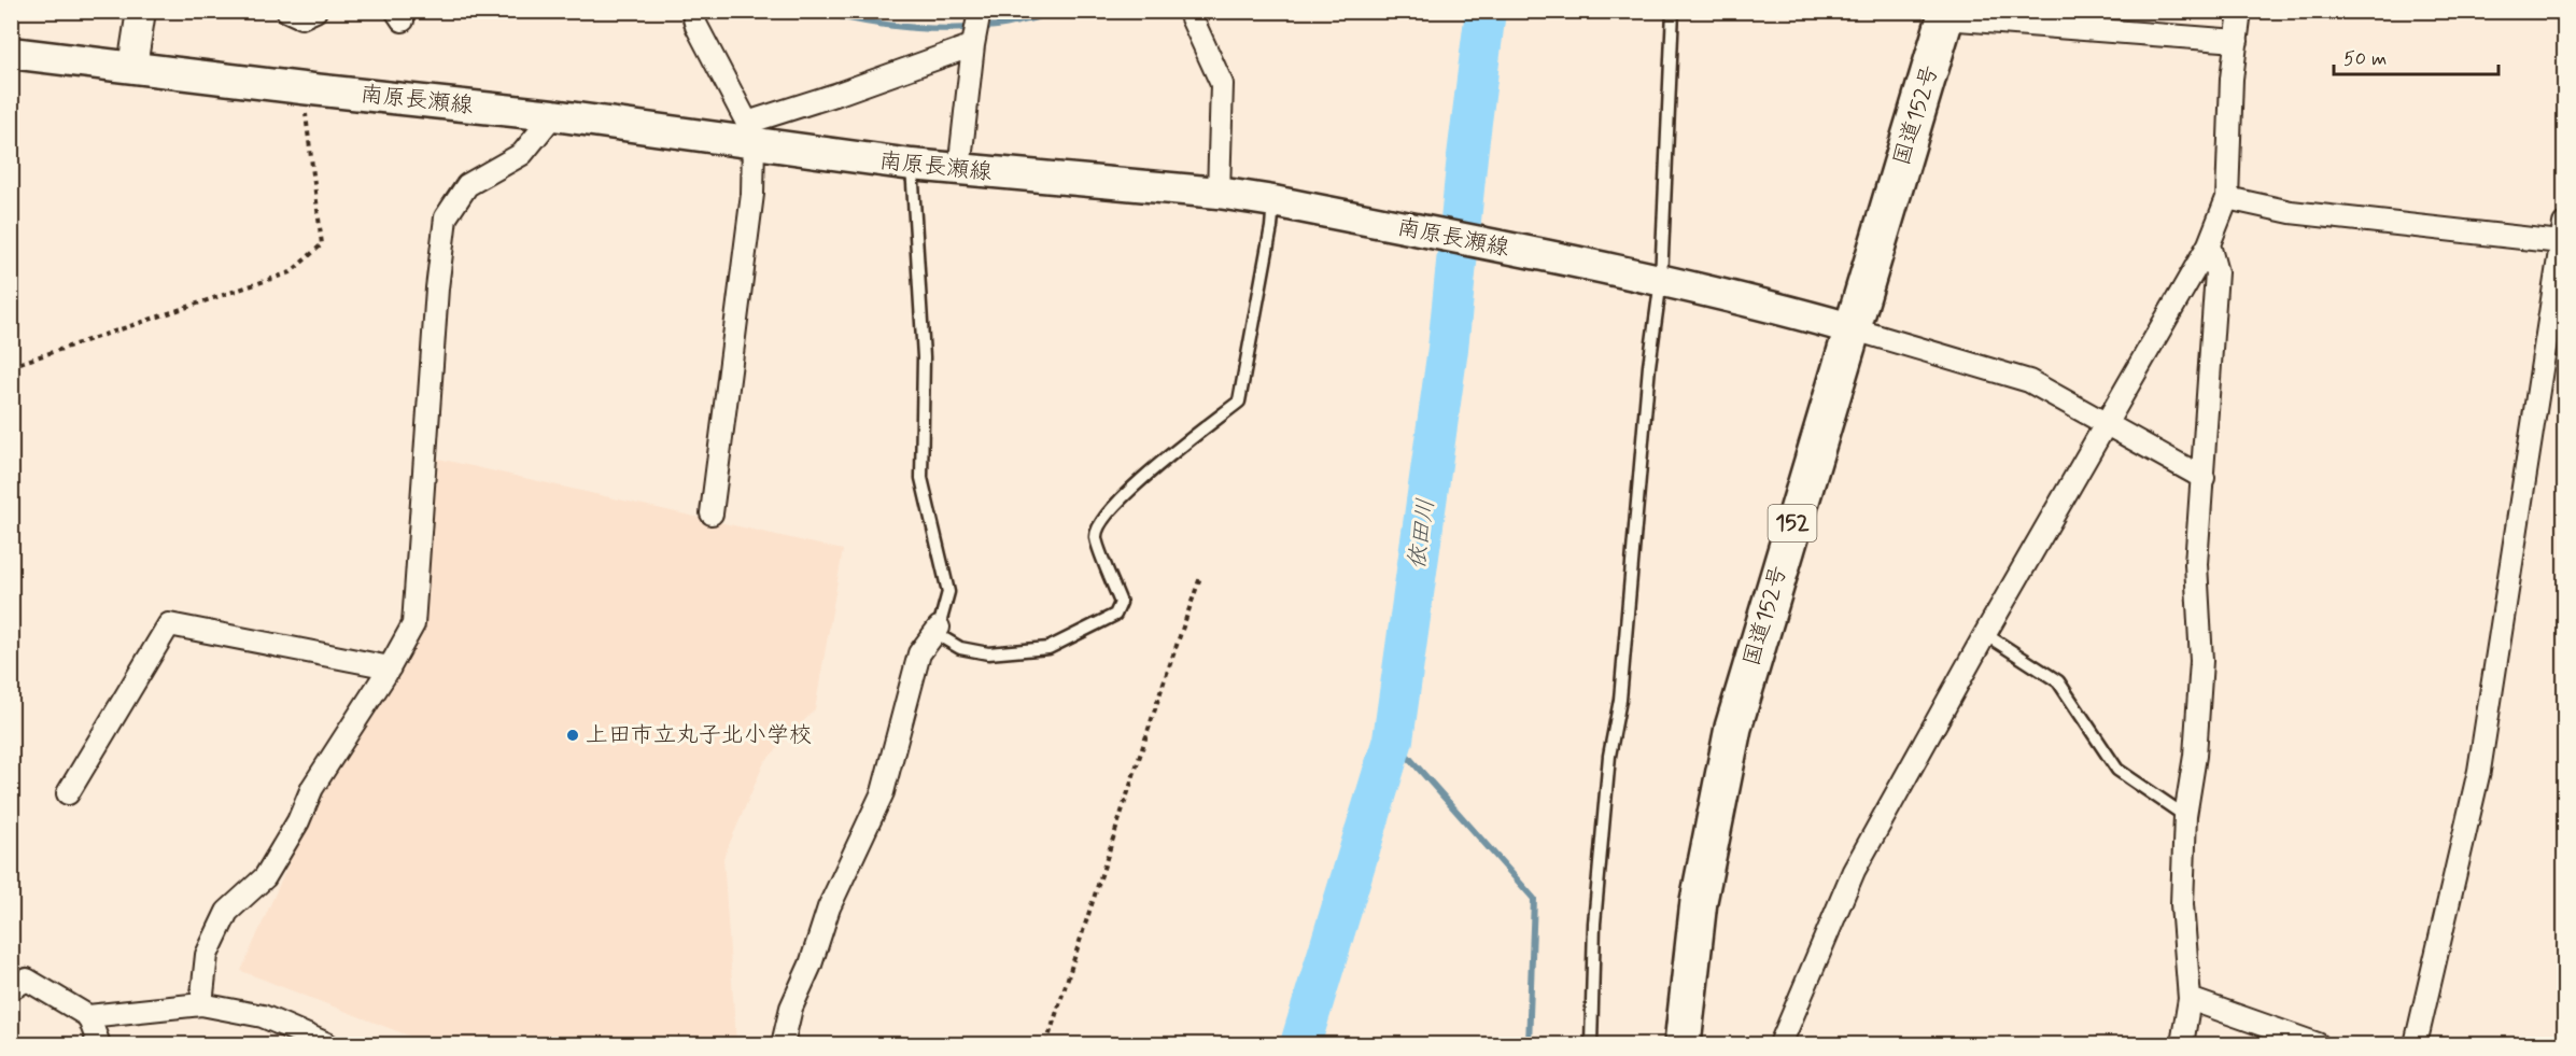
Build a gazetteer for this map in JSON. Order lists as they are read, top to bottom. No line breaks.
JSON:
{"streets":{"highway":["国道152号","152"],"main road":["南原長瀬線"]},"crossings":[["南原長瀬線","国道152号"]],"water":["依田川"],"places":["上田市立丸子北小学校"],"scale_bar":"50 m"}
